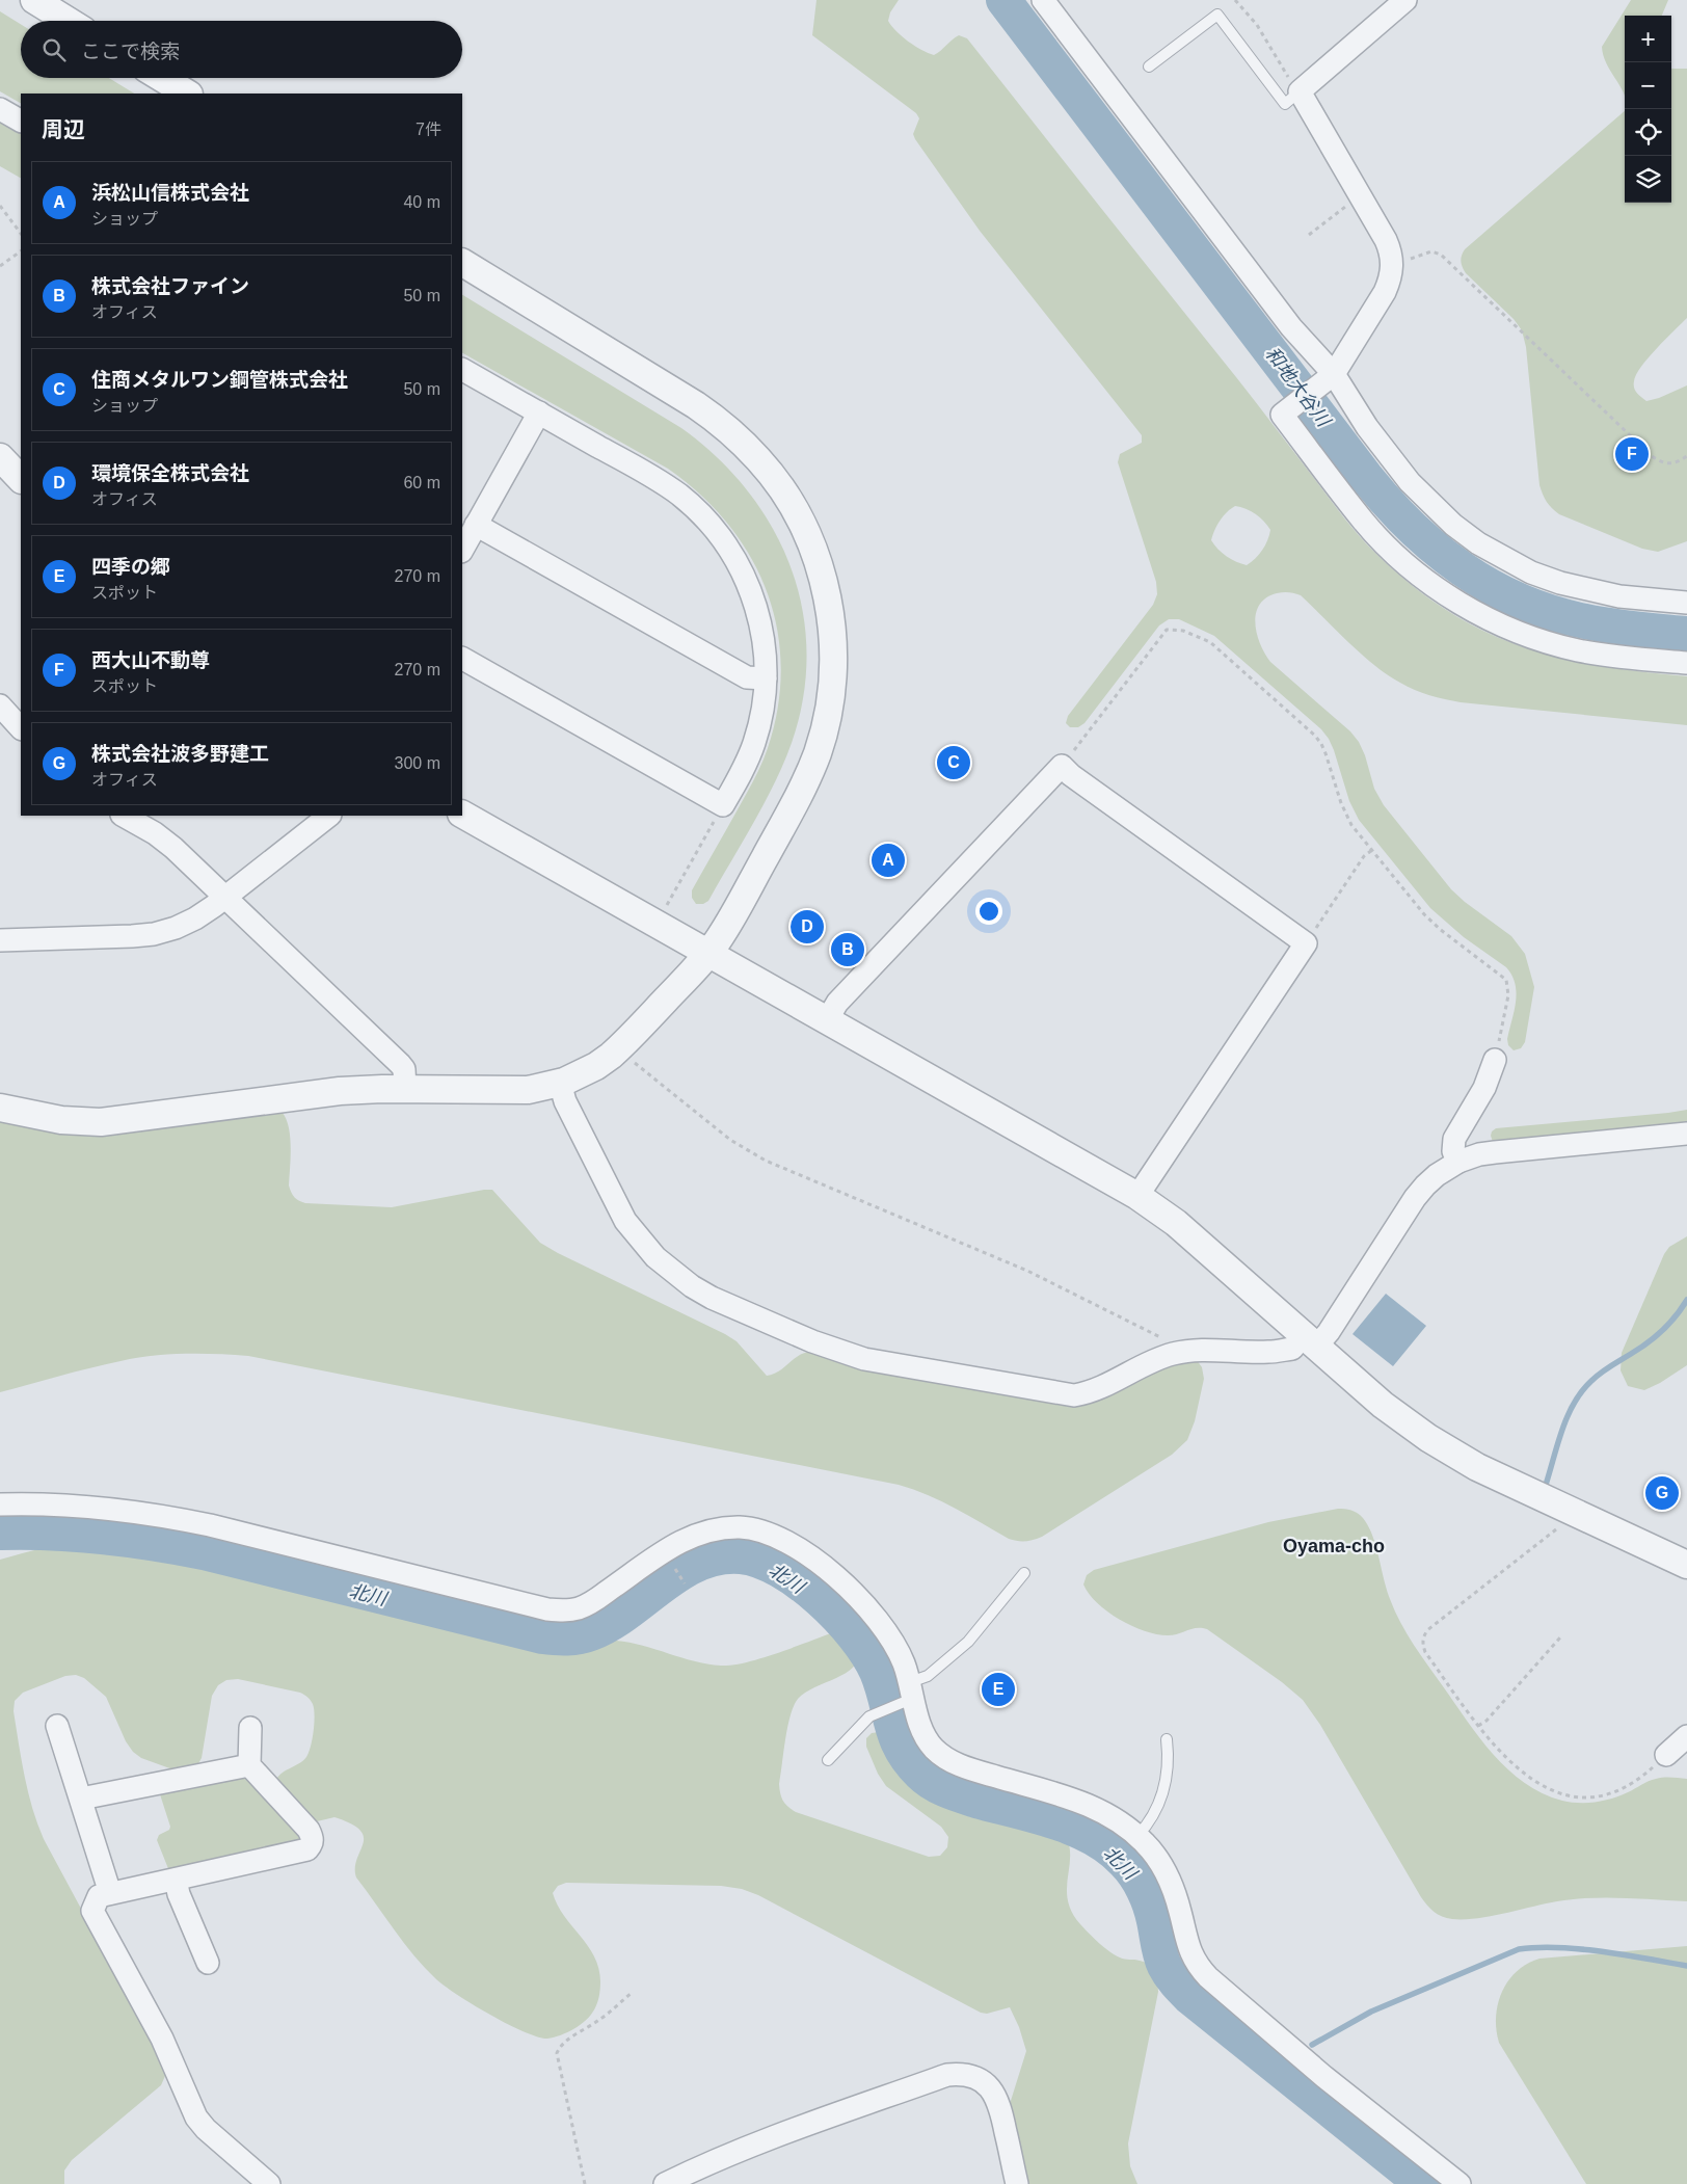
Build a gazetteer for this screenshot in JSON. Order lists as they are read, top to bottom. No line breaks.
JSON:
{"districts":["Oyama-cho"],"water":["和地大谷川","北川"],"page":{"map_buttons":["+","−"],"search":"ここで検索","heading":["周辺","7件"],"list":[{"mark":"A","name":"浜松山信株式会社","note":"ショップ","value":"40 m"},{"mark":"B","name":"株式会社ファイン","note":"オフィス","value":"50 m"},{"mark":"C","name":"住商メタルワン鋼管株式会社","note":"ショップ","value":"50 m"},{"mark":"D","name":"環境保全株式会社","note":"オフィス","value":"60 m"},{"mark":"E","name":"四季の郷","note":"スポット","value":"270 m"},{"mark":"F","name":"西大山不動尊","note":"スポット","value":"270 m"},{"mark":"G","name":"株式会社波多野建工","note":"オフィス","value":"300 m"}],"pins":["F","C","A","D","B","G","E"]}}
